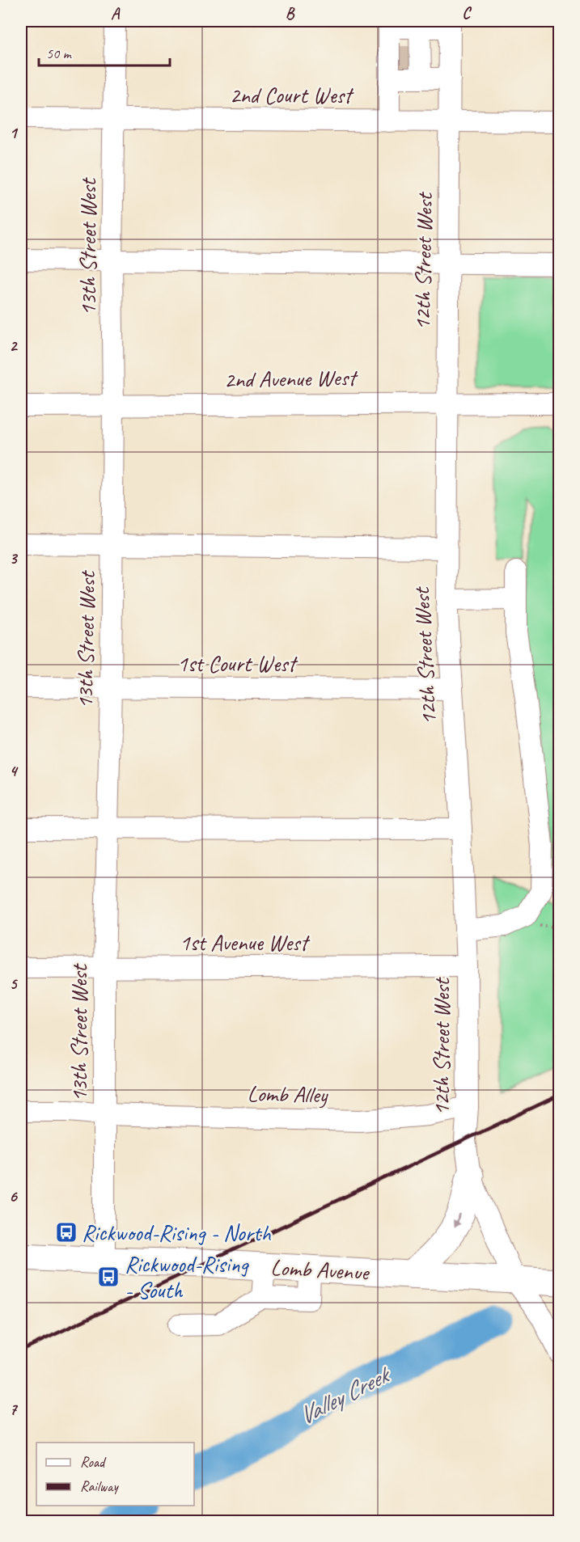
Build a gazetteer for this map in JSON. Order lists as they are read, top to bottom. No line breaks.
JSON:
{"streets":{"main road":["Lomb Avenue"],"street":["2nd Court West","13th Street West","12th Street West","2nd Avenue West","1st Court West","1st Avenue West","Lomb Alley"]},"crossings":[["2nd Court West","13th Street West"],["2nd Court West","12th Street West"],["13th Street West","2nd Avenue West"],["13th Street West","1st Court West"],["13th Street West","1st Avenue West"],["13th Street West","Lomb Alley"],["13th Street West","Lomb Avenue"],["12th Street West","2nd Avenue West"],["12th Street West","1st Court West"],["12th Street West","1st Avenue West"],["12th Street West","Lomb Alley"],["12th Street West","Lomb Avenue"]],"water":["Valley Creek"],"places":{"bus stop":["Rickwood-Rising - North","Rickwood-Rising - South"]},"legend":["Road","Railway"],"scale_bar":"50 m","grid":{"columns":["A","B","C"],"rows":["1","2","3","4","5","6","7"]}}
